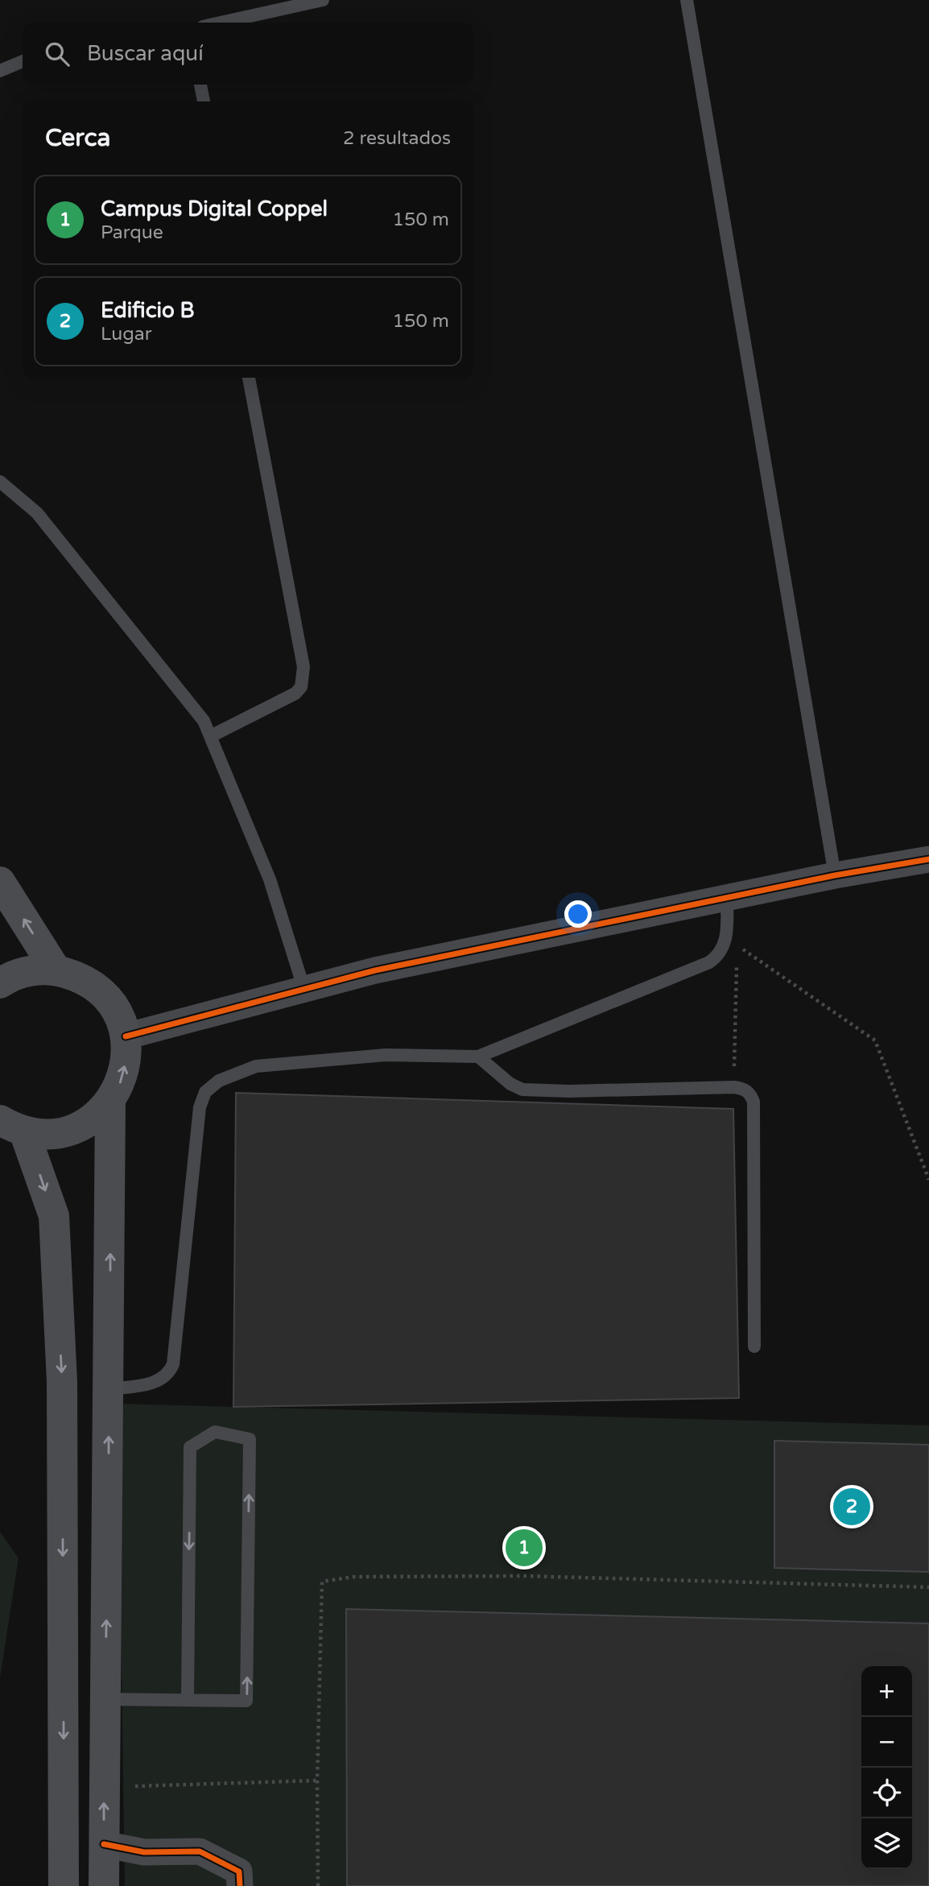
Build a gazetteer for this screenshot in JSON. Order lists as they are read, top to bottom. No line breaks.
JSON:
{"page":{"search":"Buscar aquí","heading":["Cerca","2 resultados"],"list":[{"mark":"1","name":"Campus Digital Coppel","note":"Parque","value":"150 m"},{"mark":"2","name":"Edificio B","note":"Lugar","value":"150 m"}],"pins":["2","1"],"map_buttons":["+","−"]}}
